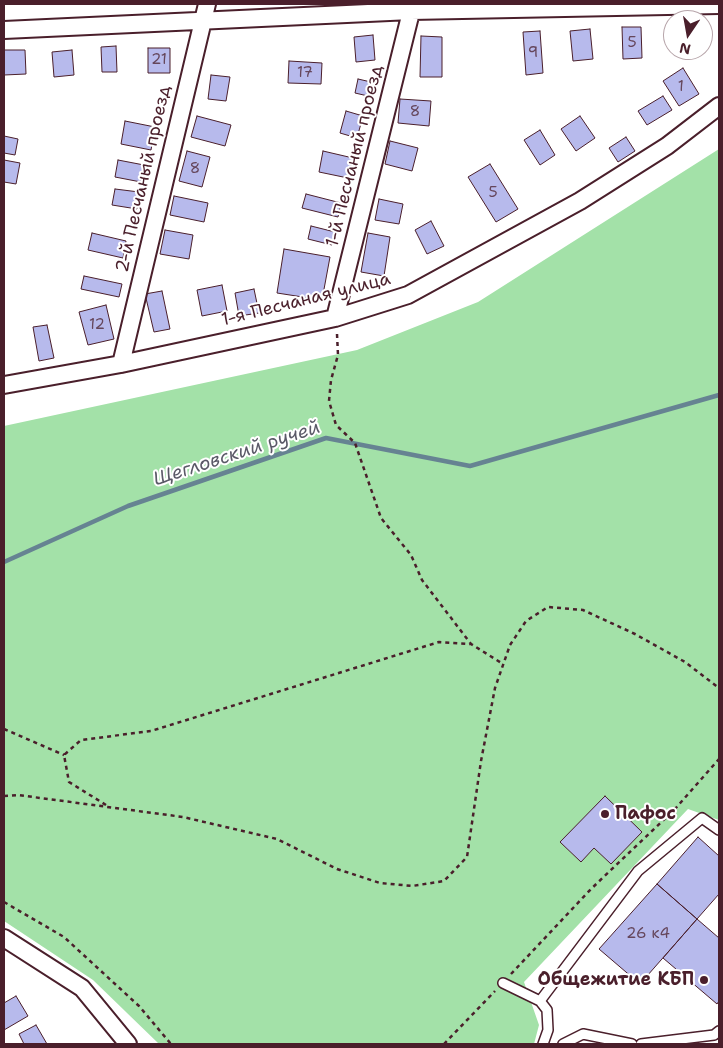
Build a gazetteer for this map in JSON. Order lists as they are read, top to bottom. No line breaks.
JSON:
{"streets":{"street":["1-й Песчаный проезд","2-й Песчаный проезд","1-я Песчаная улица"]},"crossings":[["1-й Песчаный проезд","1-я Песчаная улица"],["2-й Песчаный проезд","1-я Песчаная улица"]],"water":["Щегловский ручей"],"places":["Пафос","Общежитие КБП"],"house_numbers":["5","9","21","17","1","8","8","5","12","26 к4"],"north":"bottom"}
